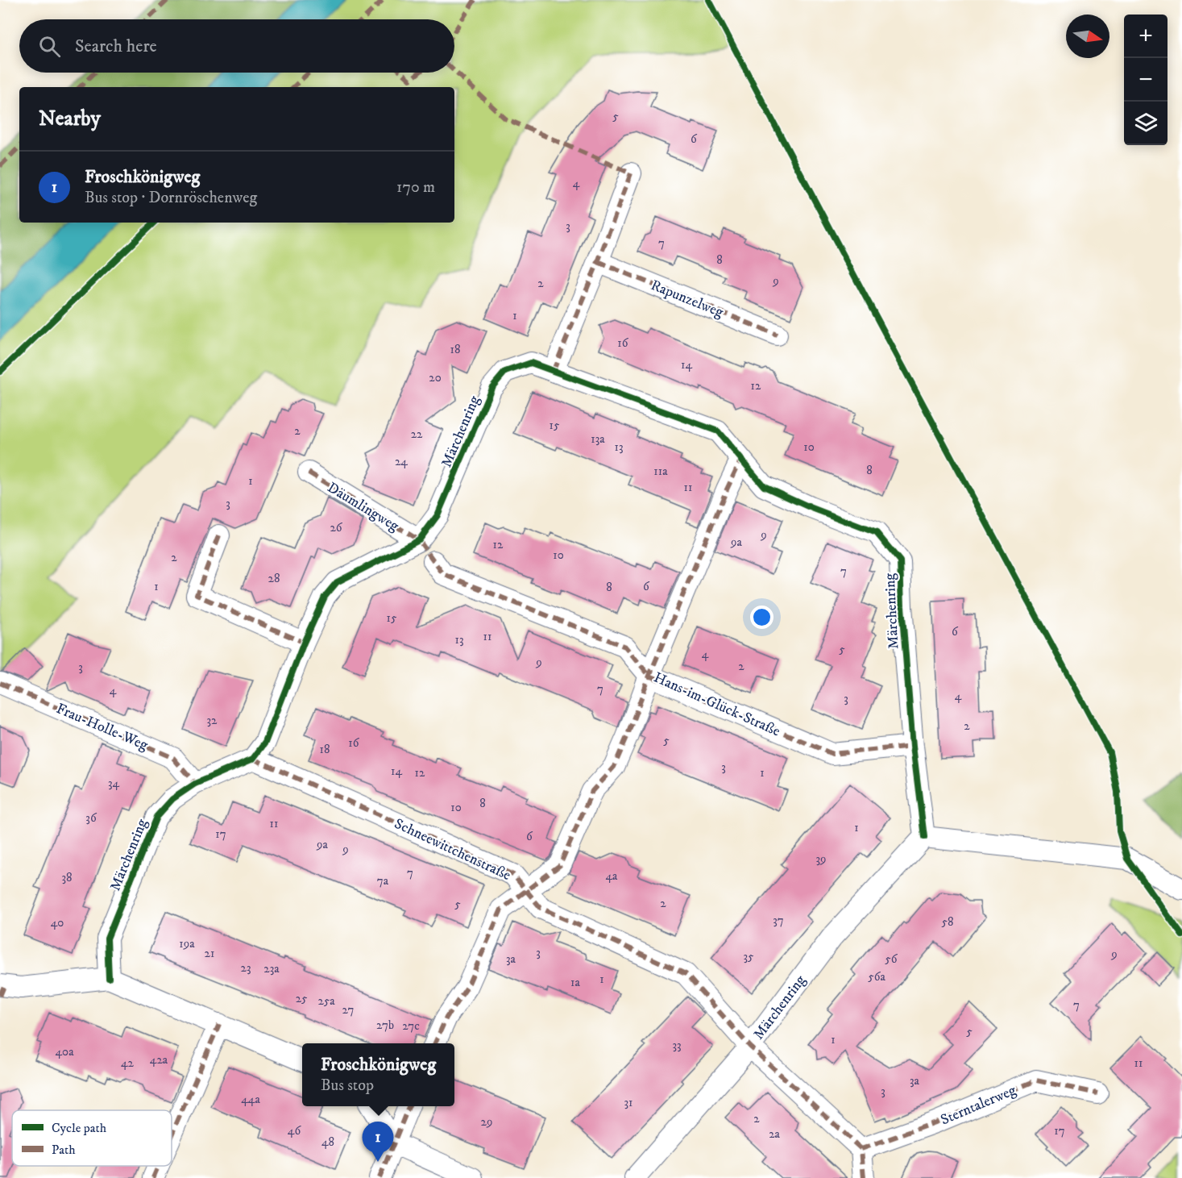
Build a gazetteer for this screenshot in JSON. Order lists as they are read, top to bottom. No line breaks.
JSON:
{"streets":{"street":["Rapunzelweg","Märchenring","Däumlingweg","Hans-im-Glück-Straße","Frau-Holle-Weg","Schneewittchenstraße","Sterntalerweg"]},"crossings":[["Märchenring","Däumlingweg"],["Märchenring","Hans-im-Glück-Straße"],["Märchenring","Frau-Holle-Weg"],["Märchenring","Schneewittchenstraße"]],"house_numbers":["5","6","4","3","7","8","9","2","1","16","18","14","20","12","15","2","22","13a","13","10","24","8","11a","1","11","3","26","9","9a","12","10","2","7","28","1","6","8","15","6","11","13","5","4","9","2","3","7","4","4","3","32","2","5","16","18","3","14","12","1","34","8","10","36","11","1","17","6","9a","9","39","7","4a","38","7a","2","5","37","58","40","19a","3","21","9","35","3a","56","23","23a","56a","1","1a","25","25a","7","27","27b","27c","5","1","33","40a","42a","42","11","3a","3","44a","31","2","29","46","17","2a","48"],"legend":["Cycle path","Path"],"north":"right","page":{"map_buttons":["+","−"],"search":"Search here","heading":"Nearby","list":[{"mark":"1","name":"Froschkönigweg","note":"Bus stop · Dornröschenweg","value":"170 m"}],"popup":["Froschkönigweg","Bus stop"],"pins":"1"}}
